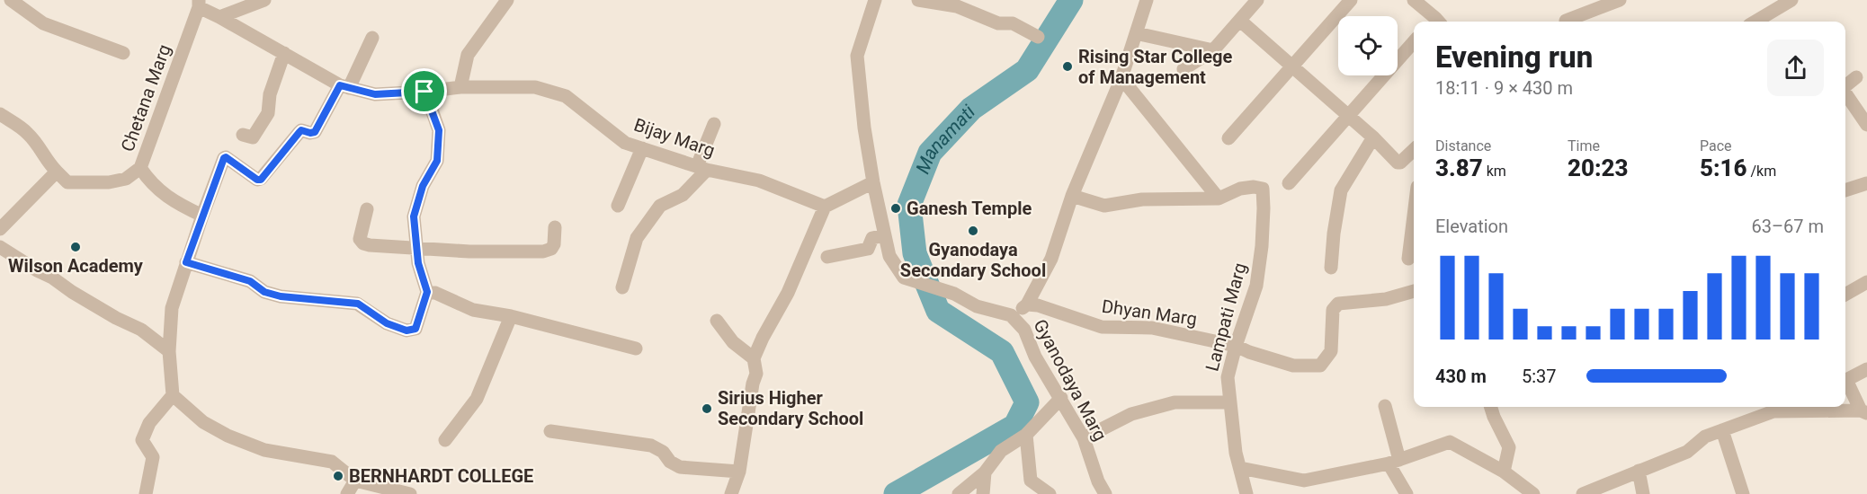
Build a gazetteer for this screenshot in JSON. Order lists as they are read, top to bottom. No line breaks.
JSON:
{"streets":{"street":["Chetana Marg","Bijay Marg","Dhyan Marg","Lampati Marg","Gyanodaya Marg"]},"crossings":[["Chetana Marg","Bijay Marg"],["Dhyan Marg","Lampati Marg"],["Dhyan Marg","Gyanodaya Marg"]],"water":["Manamati"],"places":["Rising Star College of Management","Ganesh Temple","Gyanodaya Secondary School","Wilson Academy","Sirius Higher Secondary School","BERNHARDT COLLEGE"],"page":{"heading":["Evening run","18:11 · 9 × 430 m"],"stats":[["Distance","3.87 km"],["Time","20:23"],["Pace","5:16 /km"]],"chart":["Elevation","63–67 m"],"list":[{"name":"430 m","note":"5:37"}]}}
